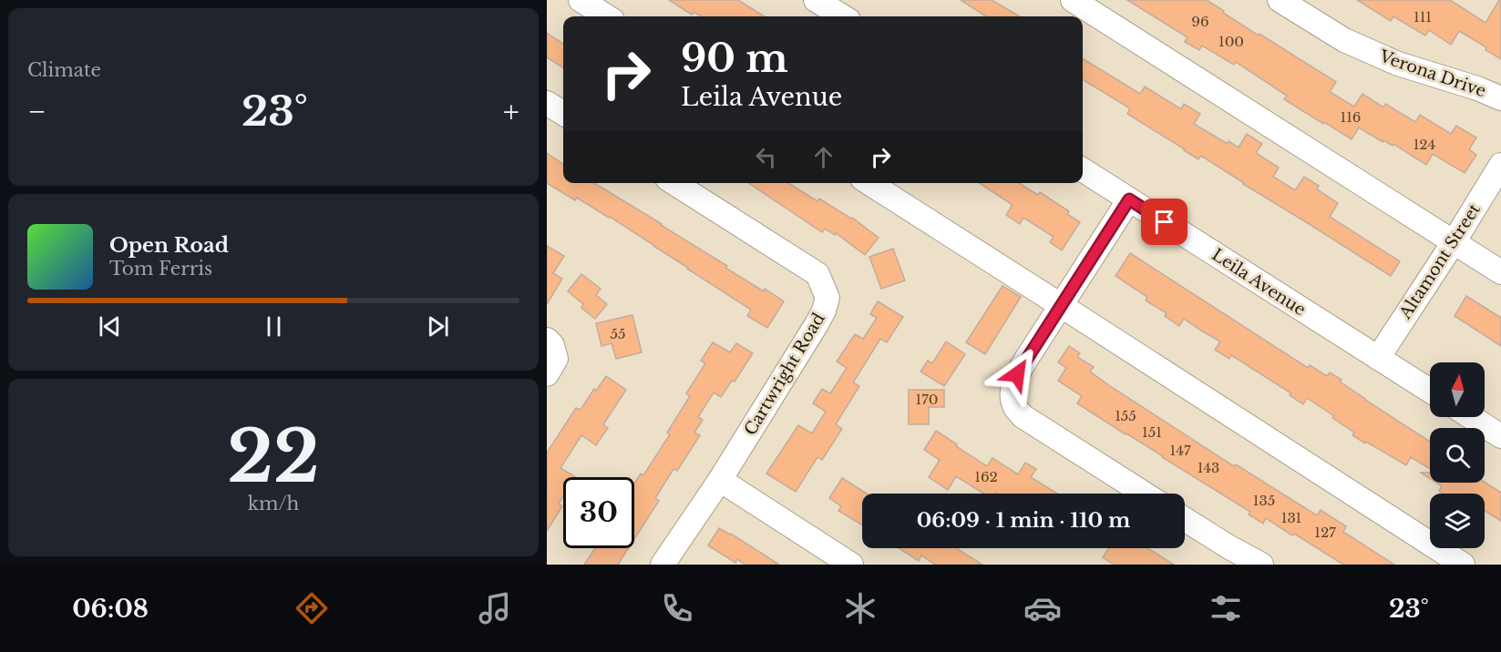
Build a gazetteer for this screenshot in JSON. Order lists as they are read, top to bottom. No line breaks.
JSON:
{"streets":{"street":["Verona Drive","Altamont Street","Leila Avenue","Cartwright Road"]},"crossings":[["Altamont Street","Leila Avenue"]],"house_numbers":["111","96","100","116","124","55","170","155","151","147","143","162","135","131","127"],"north":"top","page":{"tile":["Climate",["22","km/h"]],"turn":["90 m","Leila Avenue"],"heat":["−","23°","+"],"song":["Open Road","Tom Ferris"],"limit":"30","trip":"06:09 · 1 min · 110 m","tabs":["06:08","23°"]}}
